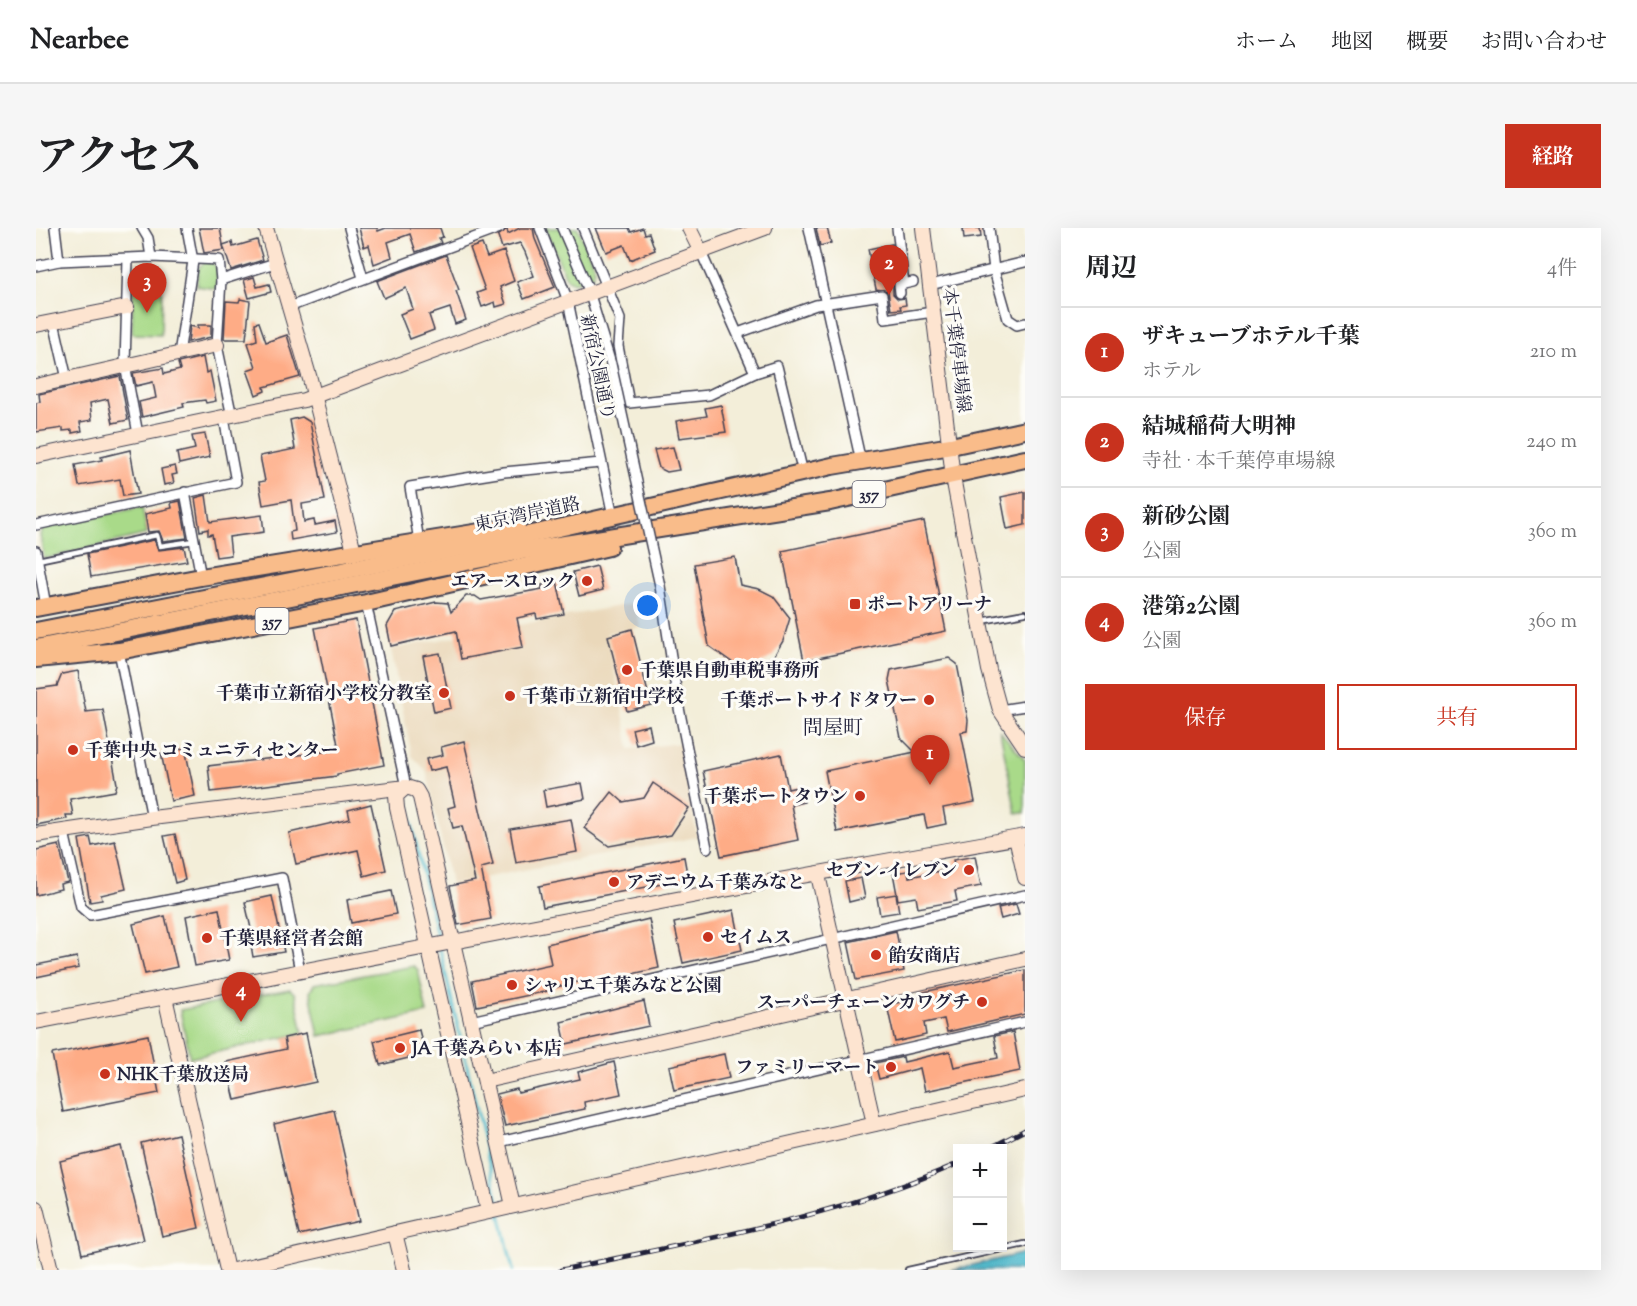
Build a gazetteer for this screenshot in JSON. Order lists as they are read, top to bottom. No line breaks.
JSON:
{"streets":{"highway":["357","東京湾岸道路"],"street":["本千葉停車場線","新宿公園通り"]},"crossings":[["本千葉停車場線","東京湾岸道路"],["新宿公園通り","東京湾岸道路"],["357","東京湾岸道路"]],"districts":["問屋町"],"places":{"other":["エアースロック","千葉県自動車税事務所","千葉市立新宿小学校分教室","千葉市立新宿中学校","千葉ポートサイドタワー","千葉中央 コミュニティセンター","千葉ポートタウン","セブン-イレブン","アデニウム千葉みなと","セイムス","千葉県経営者会館","飴安商店","シャリエ千葉みなと公園","スーパーチェーンカワグチ","JA千葉みらい 本店","ファミリーマート","NHK千葉放送局"],"transit":["ポートアリーナ"]},"page":{"header":"Nearbee","nav":["ホーム","地図","概要","お問い合わせ"],"title":"アクセス","buttons":["経路",["保存","共有"]],"heading":["周辺","4件"],"pins":["2","3","1","4"],"list":[{"mark":"1","name":"ザキューブホテル千葉","note":"ホテル","value":"210 m"},{"mark":"2","name":"結城稲荷大明神","note":"寺社 · 本千葉停車場線","value":"240 m"},{"mark":"3","name":"新砂公園","note":"公園","value":"360 m"},{"mark":"4","name":"港第2公園","note":"公園","value":"360 m"}],"map_buttons":["+","−"]}}
